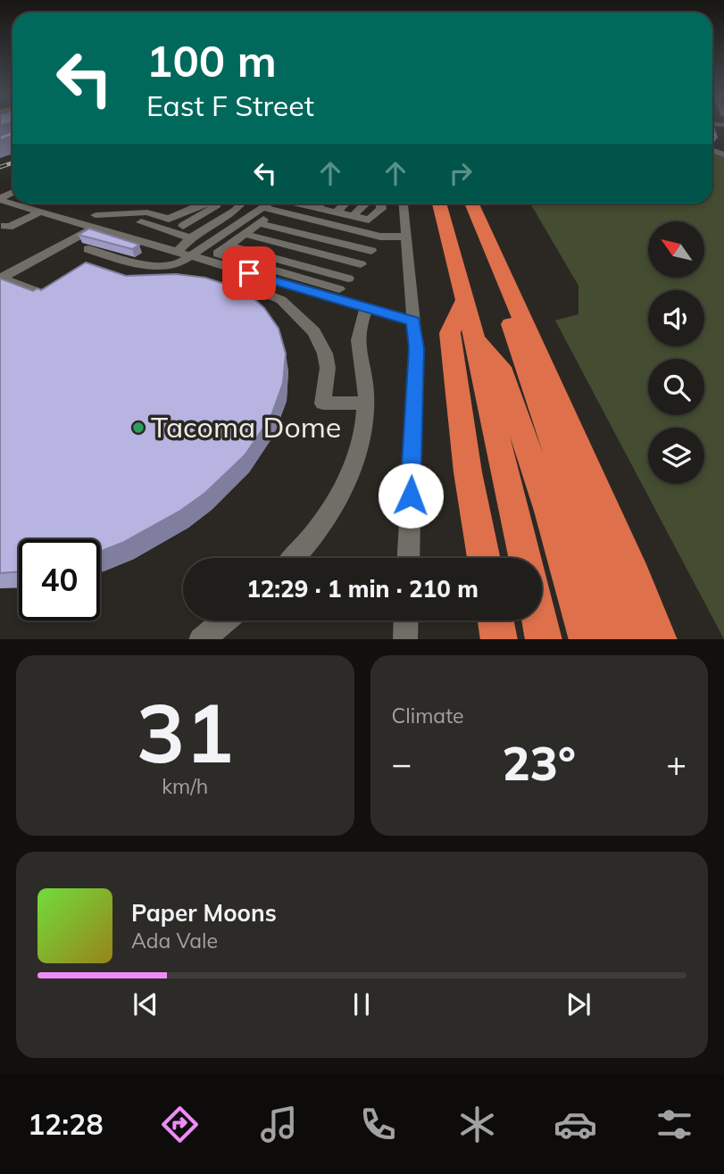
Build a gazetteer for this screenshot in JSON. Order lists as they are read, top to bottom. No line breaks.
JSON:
{"places":["Tacoma Dome"],"north":"top left","page":{"turn":["100 m","East F Street"],"limit":"40","trip":"12:29 · 1 min · 210 m","tile":[["31","km/h"],"Climate"],"heat":["−","23°","+"],"song":["Paper Moons","Ada Vale"],"tabs":"12:28"}}
